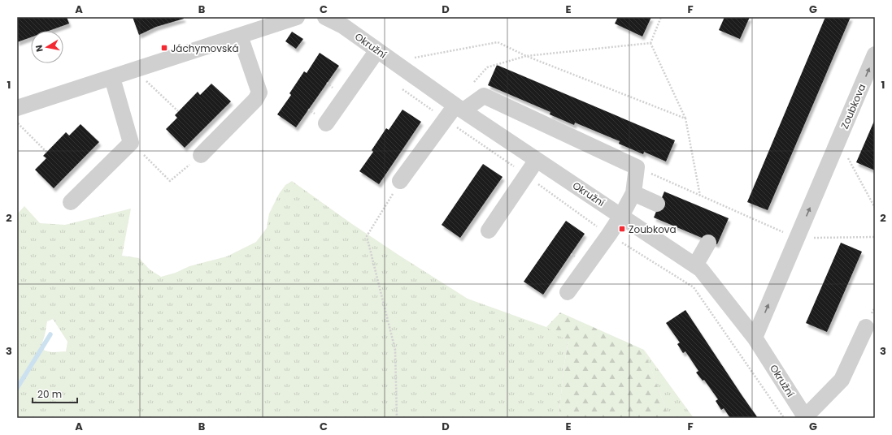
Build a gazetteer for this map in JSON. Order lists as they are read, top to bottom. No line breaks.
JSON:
{"streets":{"street":["Okružní","Zoubkova"]},"crossings":[["Okružní","Zoubkova"]],"one_way":["Zoubkova"],"places":{"transit":["Jáchymovská","Zoubkova"]},"scale_bar":"20 m","north":"left","grid":{"columns":["A","B","C","D","E","F","G"],"rows":["1","2","3"]}}
